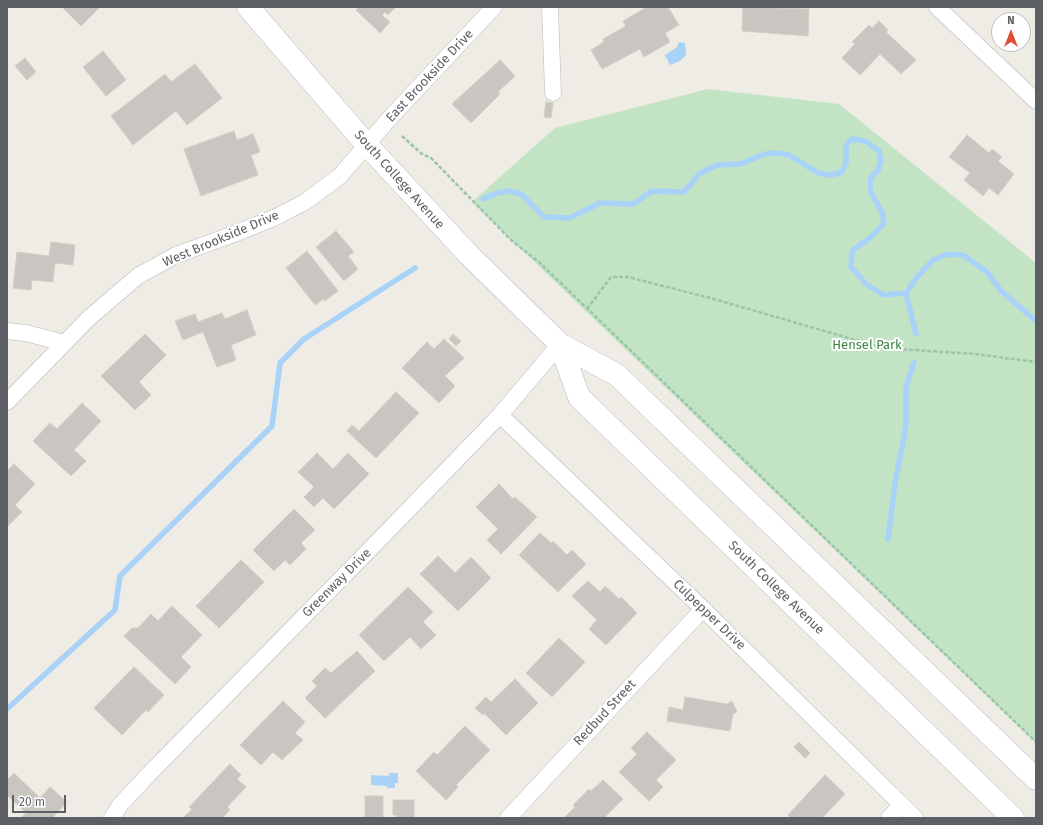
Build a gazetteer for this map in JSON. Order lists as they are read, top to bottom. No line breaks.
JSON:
{"streets":{"main road":["South College Avenue"],"street":["East Brookside Drive","West Brookside Drive","Greenway Drive","Culpepper Drive","Redbud Street"]},"crossings":[["East Brookside Drive","South College Avenue"],["East Brookside Drive","West Brookside Drive"],["South College Avenue","West Brookside Drive"],["South College Avenue","Greenway Drive"],["Greenway Drive","Culpepper Drive"],["Culpepper Drive","Redbud Street"]],"parks":["Hensel Park"],"scale_bar":"20 m","north":"top"}
